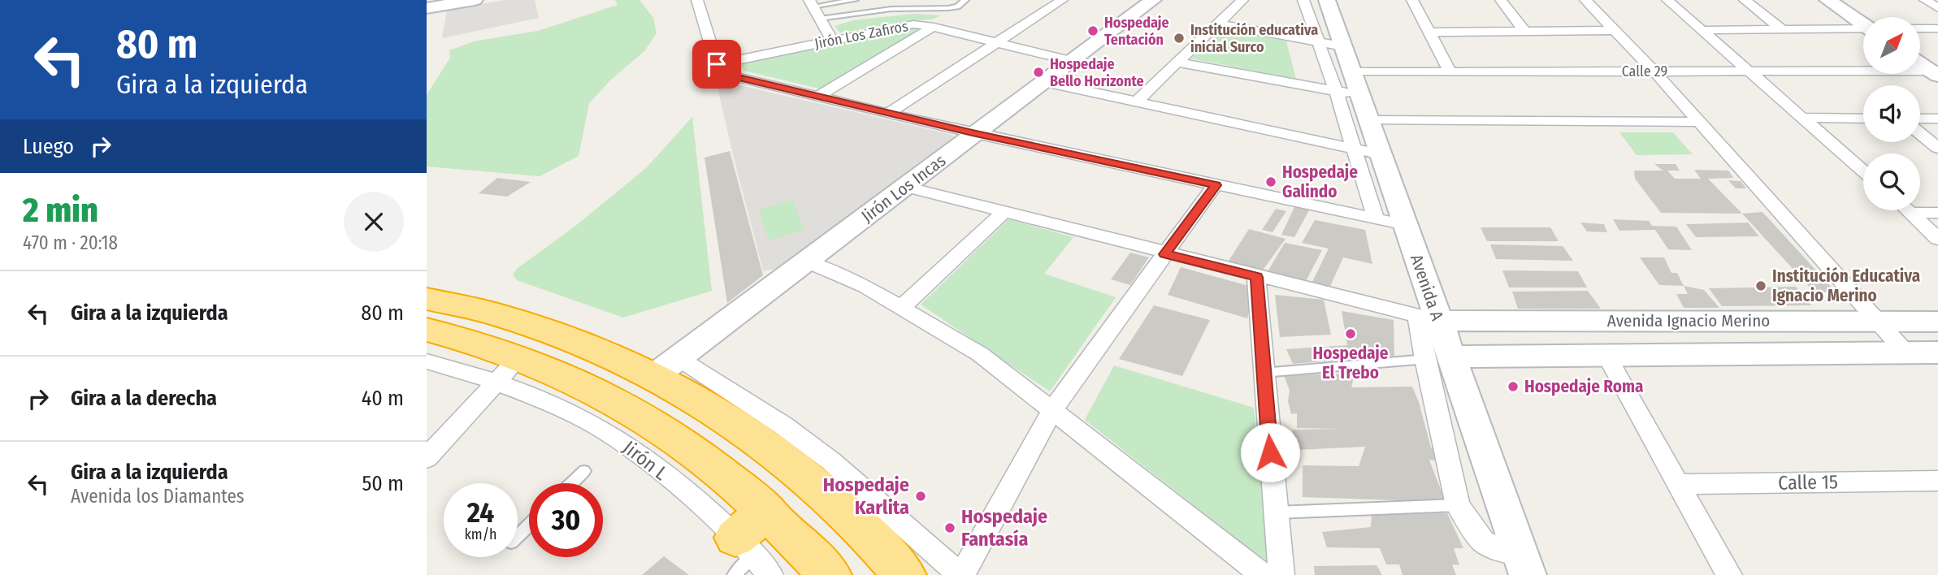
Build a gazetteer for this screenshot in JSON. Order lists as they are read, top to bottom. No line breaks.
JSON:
{"streets":{"street":["Jirón Los Zafiros","Calle 29","Jirón Los Incas","Avenida A","Avenida Ignacio Merino","Jirón L","Calle 15"]},"crossings":[["Jirón Los Zafiros","Jirón Los Incas"],["Calle 29","Avenida A"],["Avenida A","Avenida Ignacio Merino"]],"places":["Hospedaje Tentación","Institución educativa inicial Surco","Hospedaje Bello Horizonte","Hospedaje Galindo","Institución Educativa Ignacio Merino","Hospedaje El Trebo","Hospedaje Roma","Hospedaje Karlita","Hospedaje Fantasía"],"north":"top right","page":{"turn":["80 m","Gira a la izquierda"],"then":"Luego","heading":["2 min","470 m · 20:18"],"list":[{"name":"Gira a la izquierda","value":"80 m"},{"name":"Gira a la derecha","value":"40 m"},{"name":"Gira a la izquierda","note":"Avenida los Diamantes","value":"50 m"}],"speed":"24 km/h","limit":"30"}}
